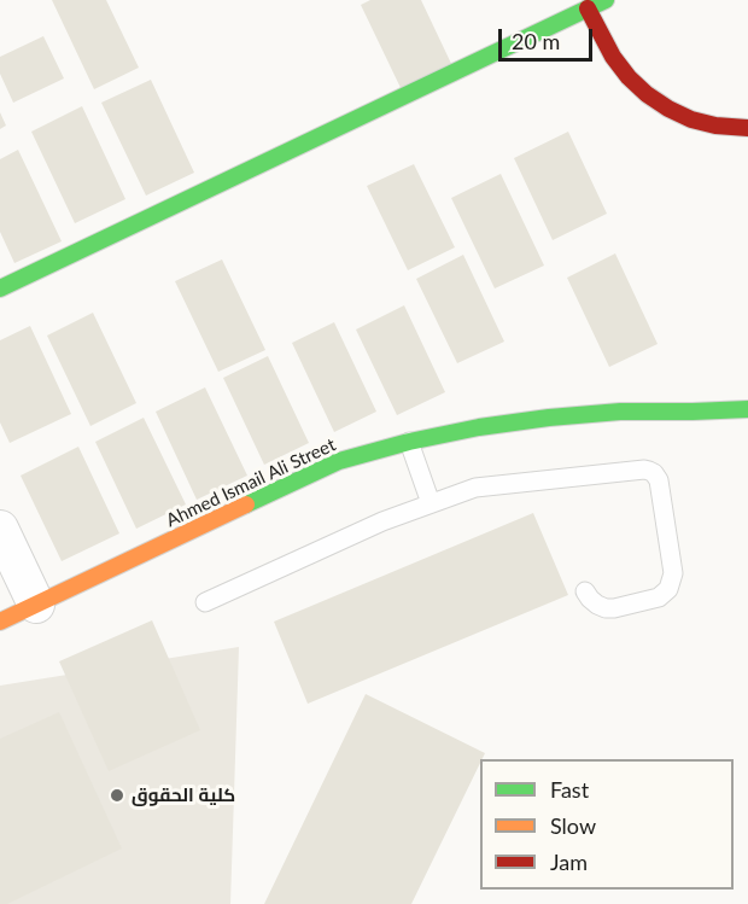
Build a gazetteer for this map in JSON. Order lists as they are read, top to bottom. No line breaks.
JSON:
{"streets":{"street":["Ahmed Ismail Ali Street"]},"places":["كلية الحقوق"],"legend":["Fast","Slow","Jam"],"scale_bar":"20 m"}
